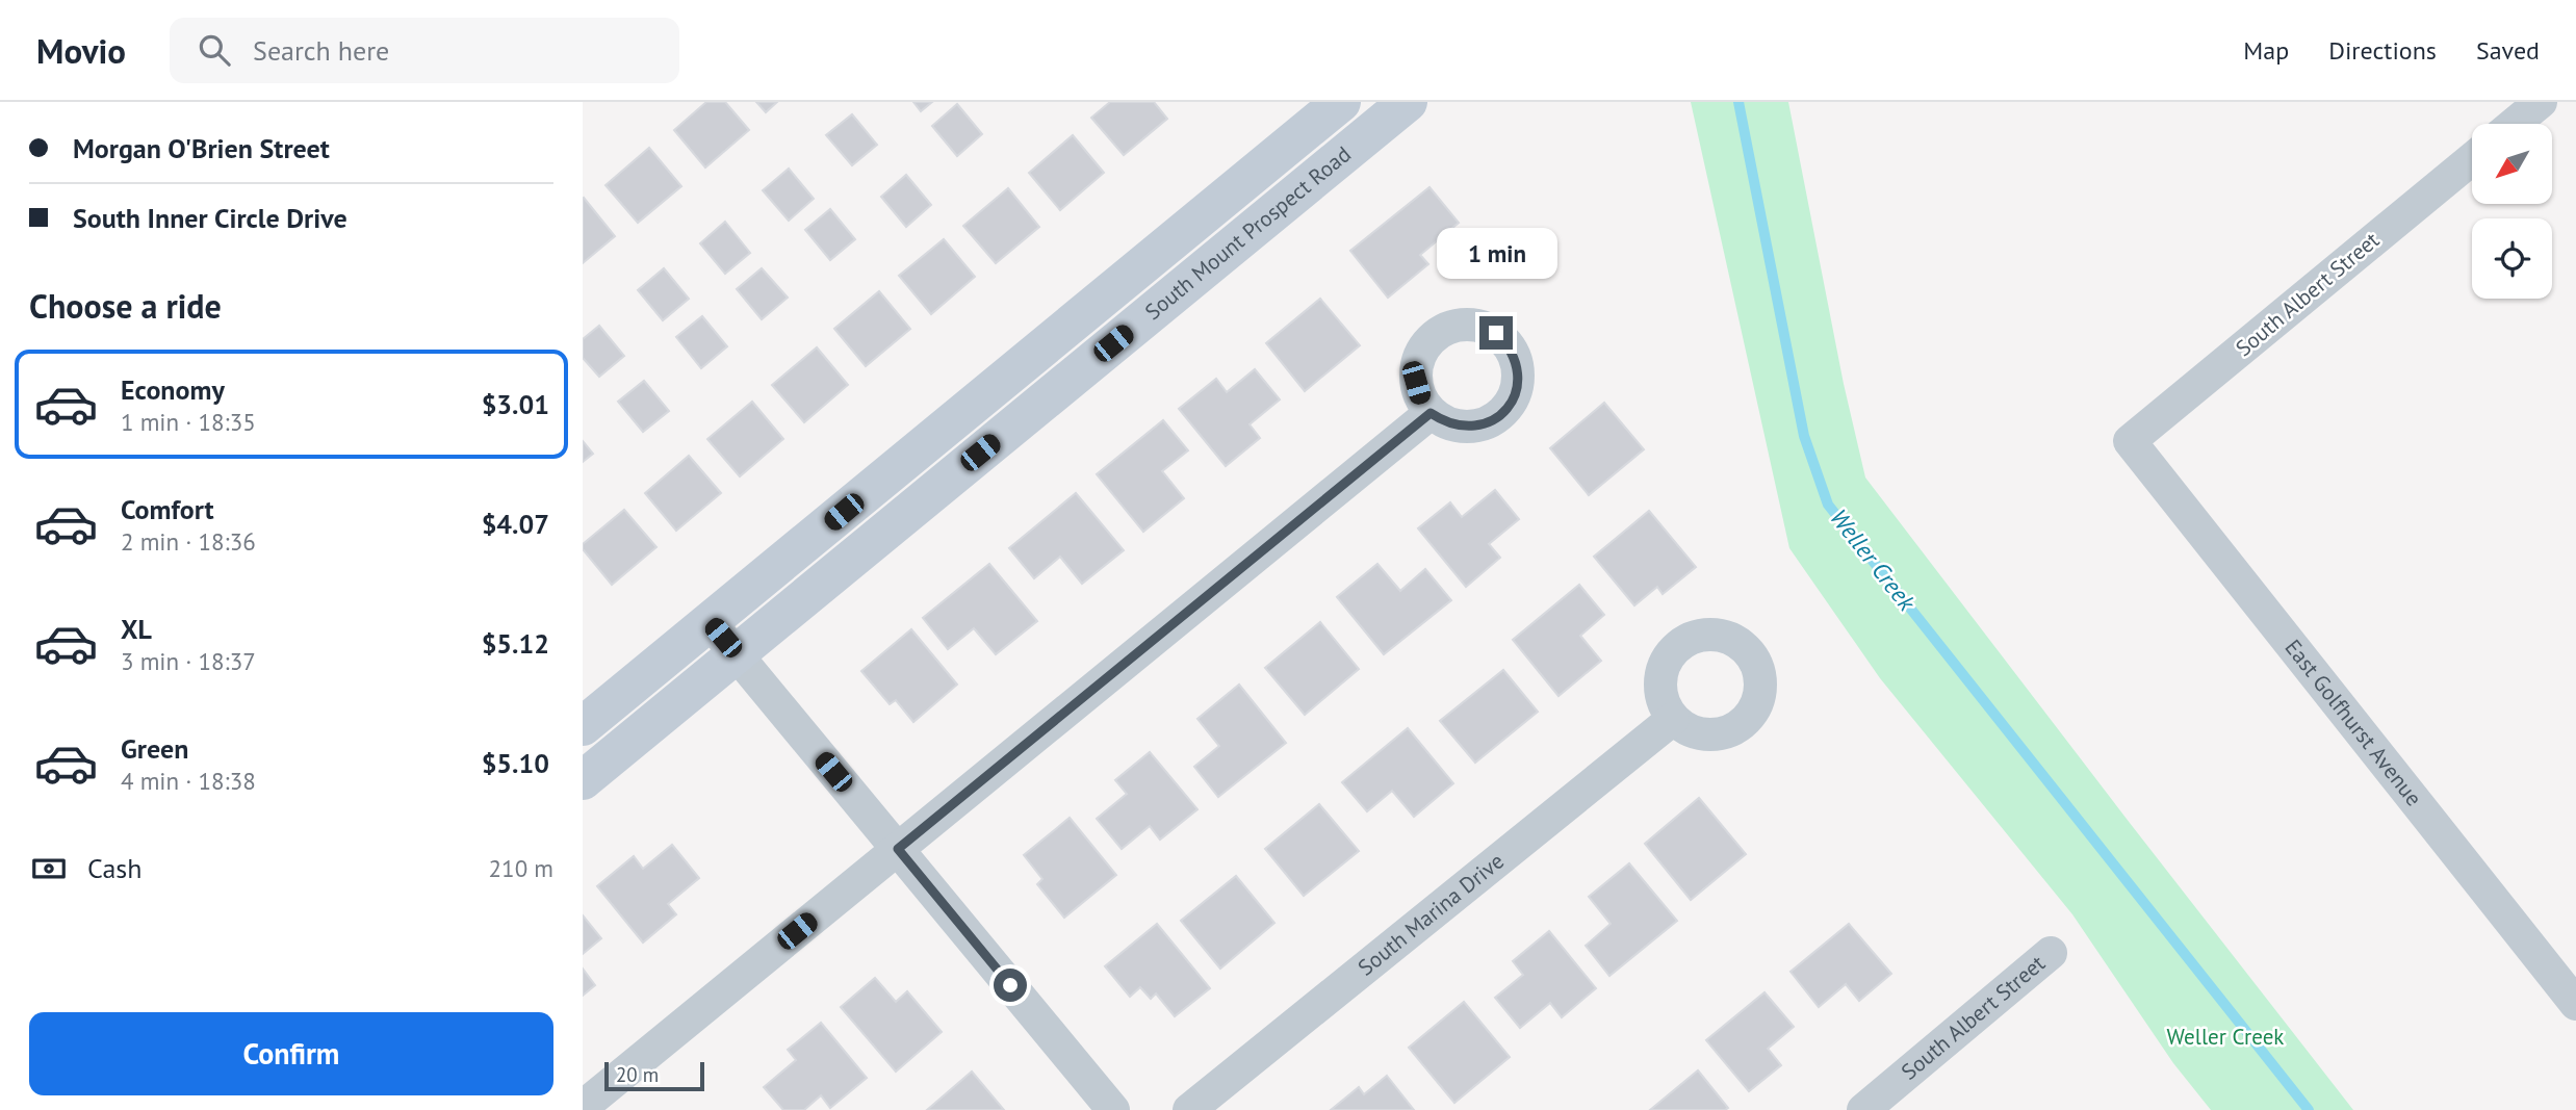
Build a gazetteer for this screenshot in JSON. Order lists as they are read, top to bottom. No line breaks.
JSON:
{"streets":{"main road":["South Mount Prospect Road"],"street":["South Albert Street","East Golfhurst Avenue","South Marina Drive"]},"crossings":[["South Albert Street","East Golfhurst Avenue"]],"water":["Weller Creek"],"parks":["Weller Creek"],"scale_bar":"20 m","north":"bottom left","page":{"header":"Movio","search":"Search here","nav":["Map","Directions","Saved"],"banner":["Morgan O'Brien Street","South Inner Circle Drive"],"bubble":"1 min","heading":"Choose a ride","list":[{"name":"Economy","note":"1 min · 18:35","value":"$3.01"},{"name":"Comfort","note":"2 min · 18:36","value":"$4.07"},{"name":"XL","note":"3 min · 18:37","value":"$5.12"},{"name":"Green","note":"4 min · 18:38","value":"$5.10"}],"pay":["Cash","210 m"],"buttons":"Confirm","scale":"20 m"}}
